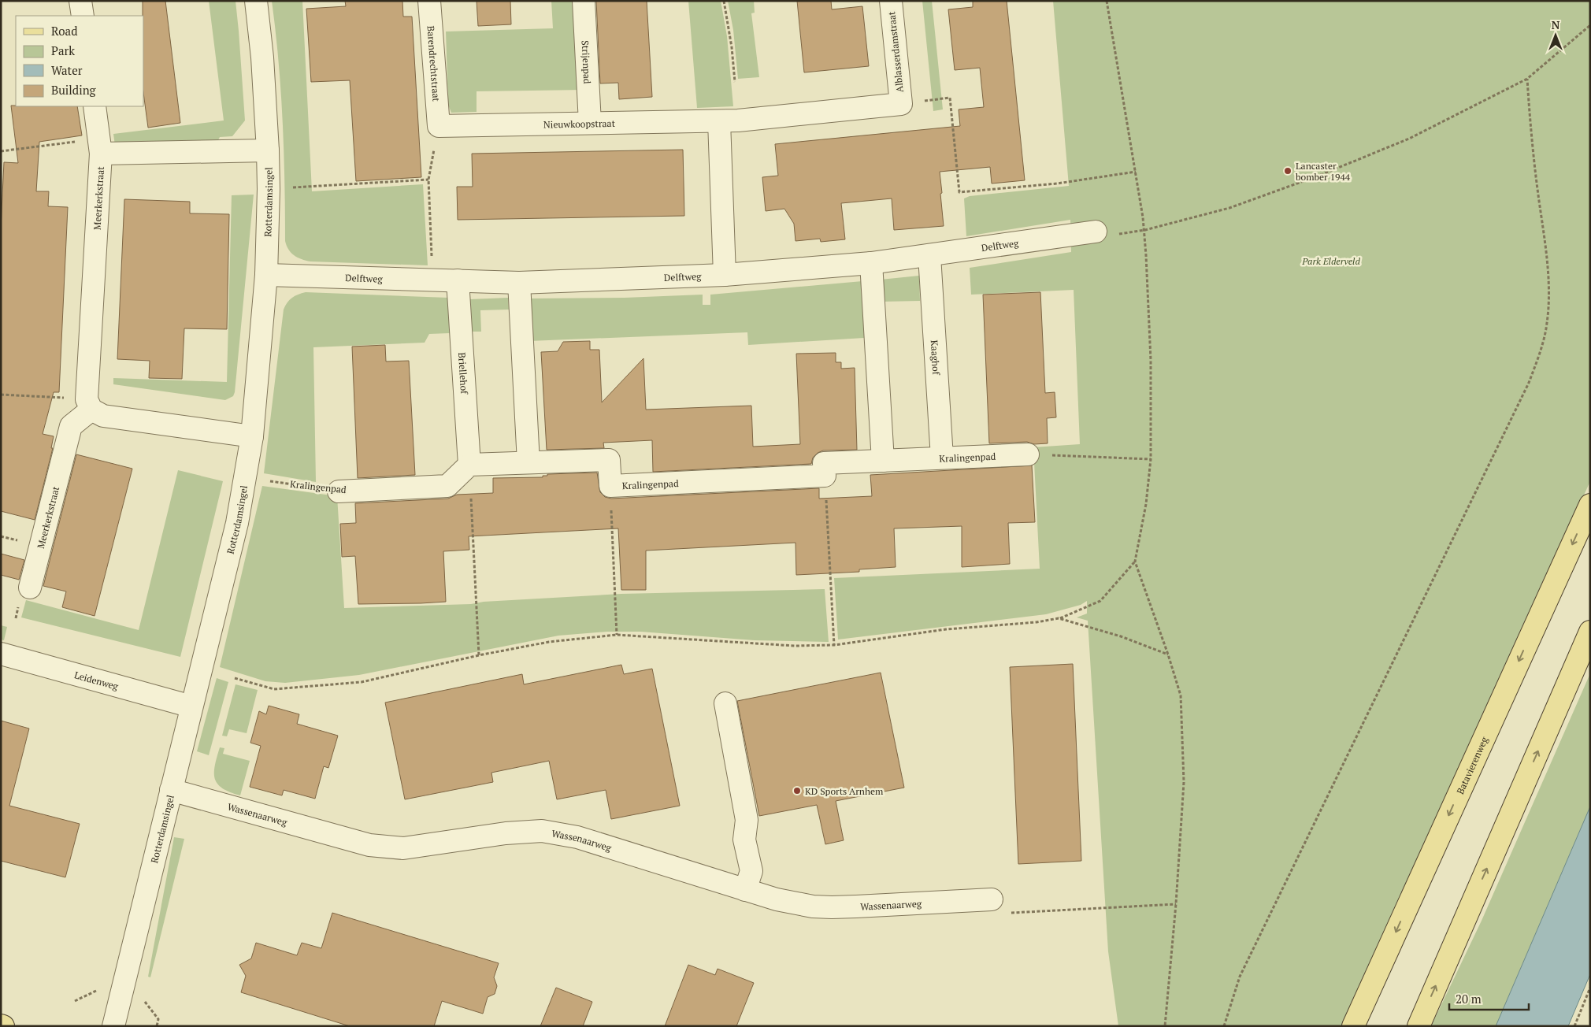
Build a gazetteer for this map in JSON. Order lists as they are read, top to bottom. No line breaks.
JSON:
{"streets":{"main road":["Batavierenweg"],"street":["Alblasserdamstraat","Strijenpad","Barendrechtstraat","Nieuwkoopstraat","Meerkerkstraat","Rotterdamsingel","Delftweg","Kaaghof","Briellehof","Kralingenpad","Leidenweg","Wassenaarweg"]},"crossings":[["Alblasserdamstraat","Nieuwkoopstraat"],["Strijenpad","Nieuwkoopstraat"],["Barendrechtstraat","Nieuwkoopstraat"],["Meerkerkstraat","Rotterdamsingel"],["Rotterdamsingel","Delftweg"],["Rotterdamsingel","Kralingenpad"],["Rotterdamsingel","Leidenweg"],["Rotterdamsingel","Wassenaarweg"],["Delftweg","Kaaghof"],["Delftweg","Briellehof"],["Kaaghof","Kralingenpad"],["Briellehof","Kralingenpad"]],"parks":["Park Elderveld"],"places":["Lancaster bomber 1944","KD Sports Arnhem"],"legend":["Road","Park","Water","Building"],"scale_bar":"20 m","north":"top"}
